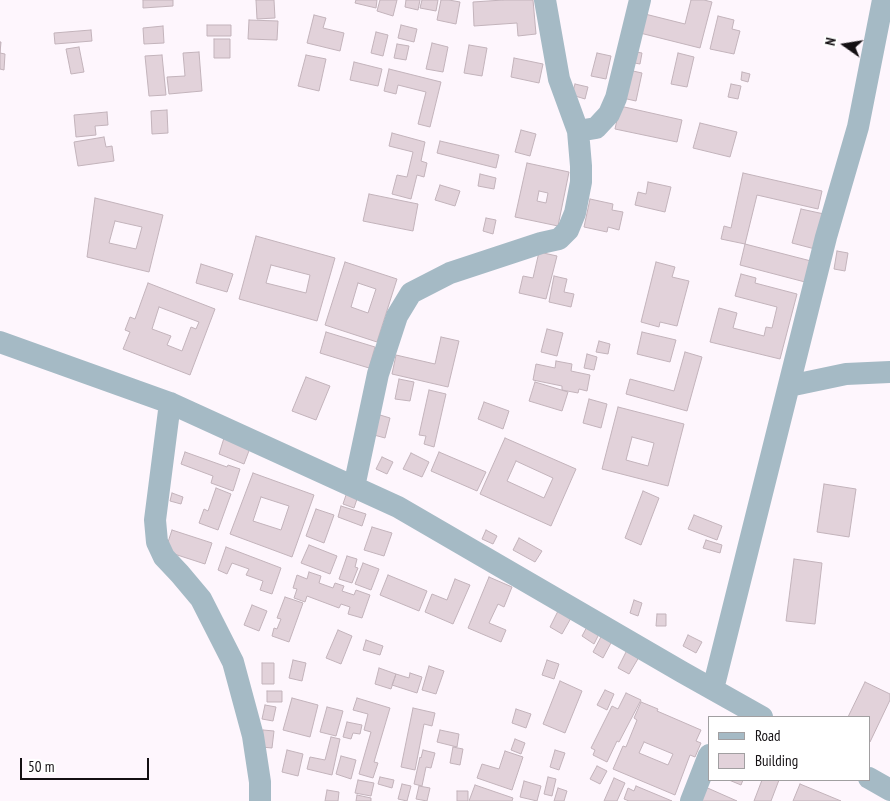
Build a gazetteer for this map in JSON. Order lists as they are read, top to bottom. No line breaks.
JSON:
{"legend":["Road","Building"],"scale_bar":"50 m","north":"left"}
